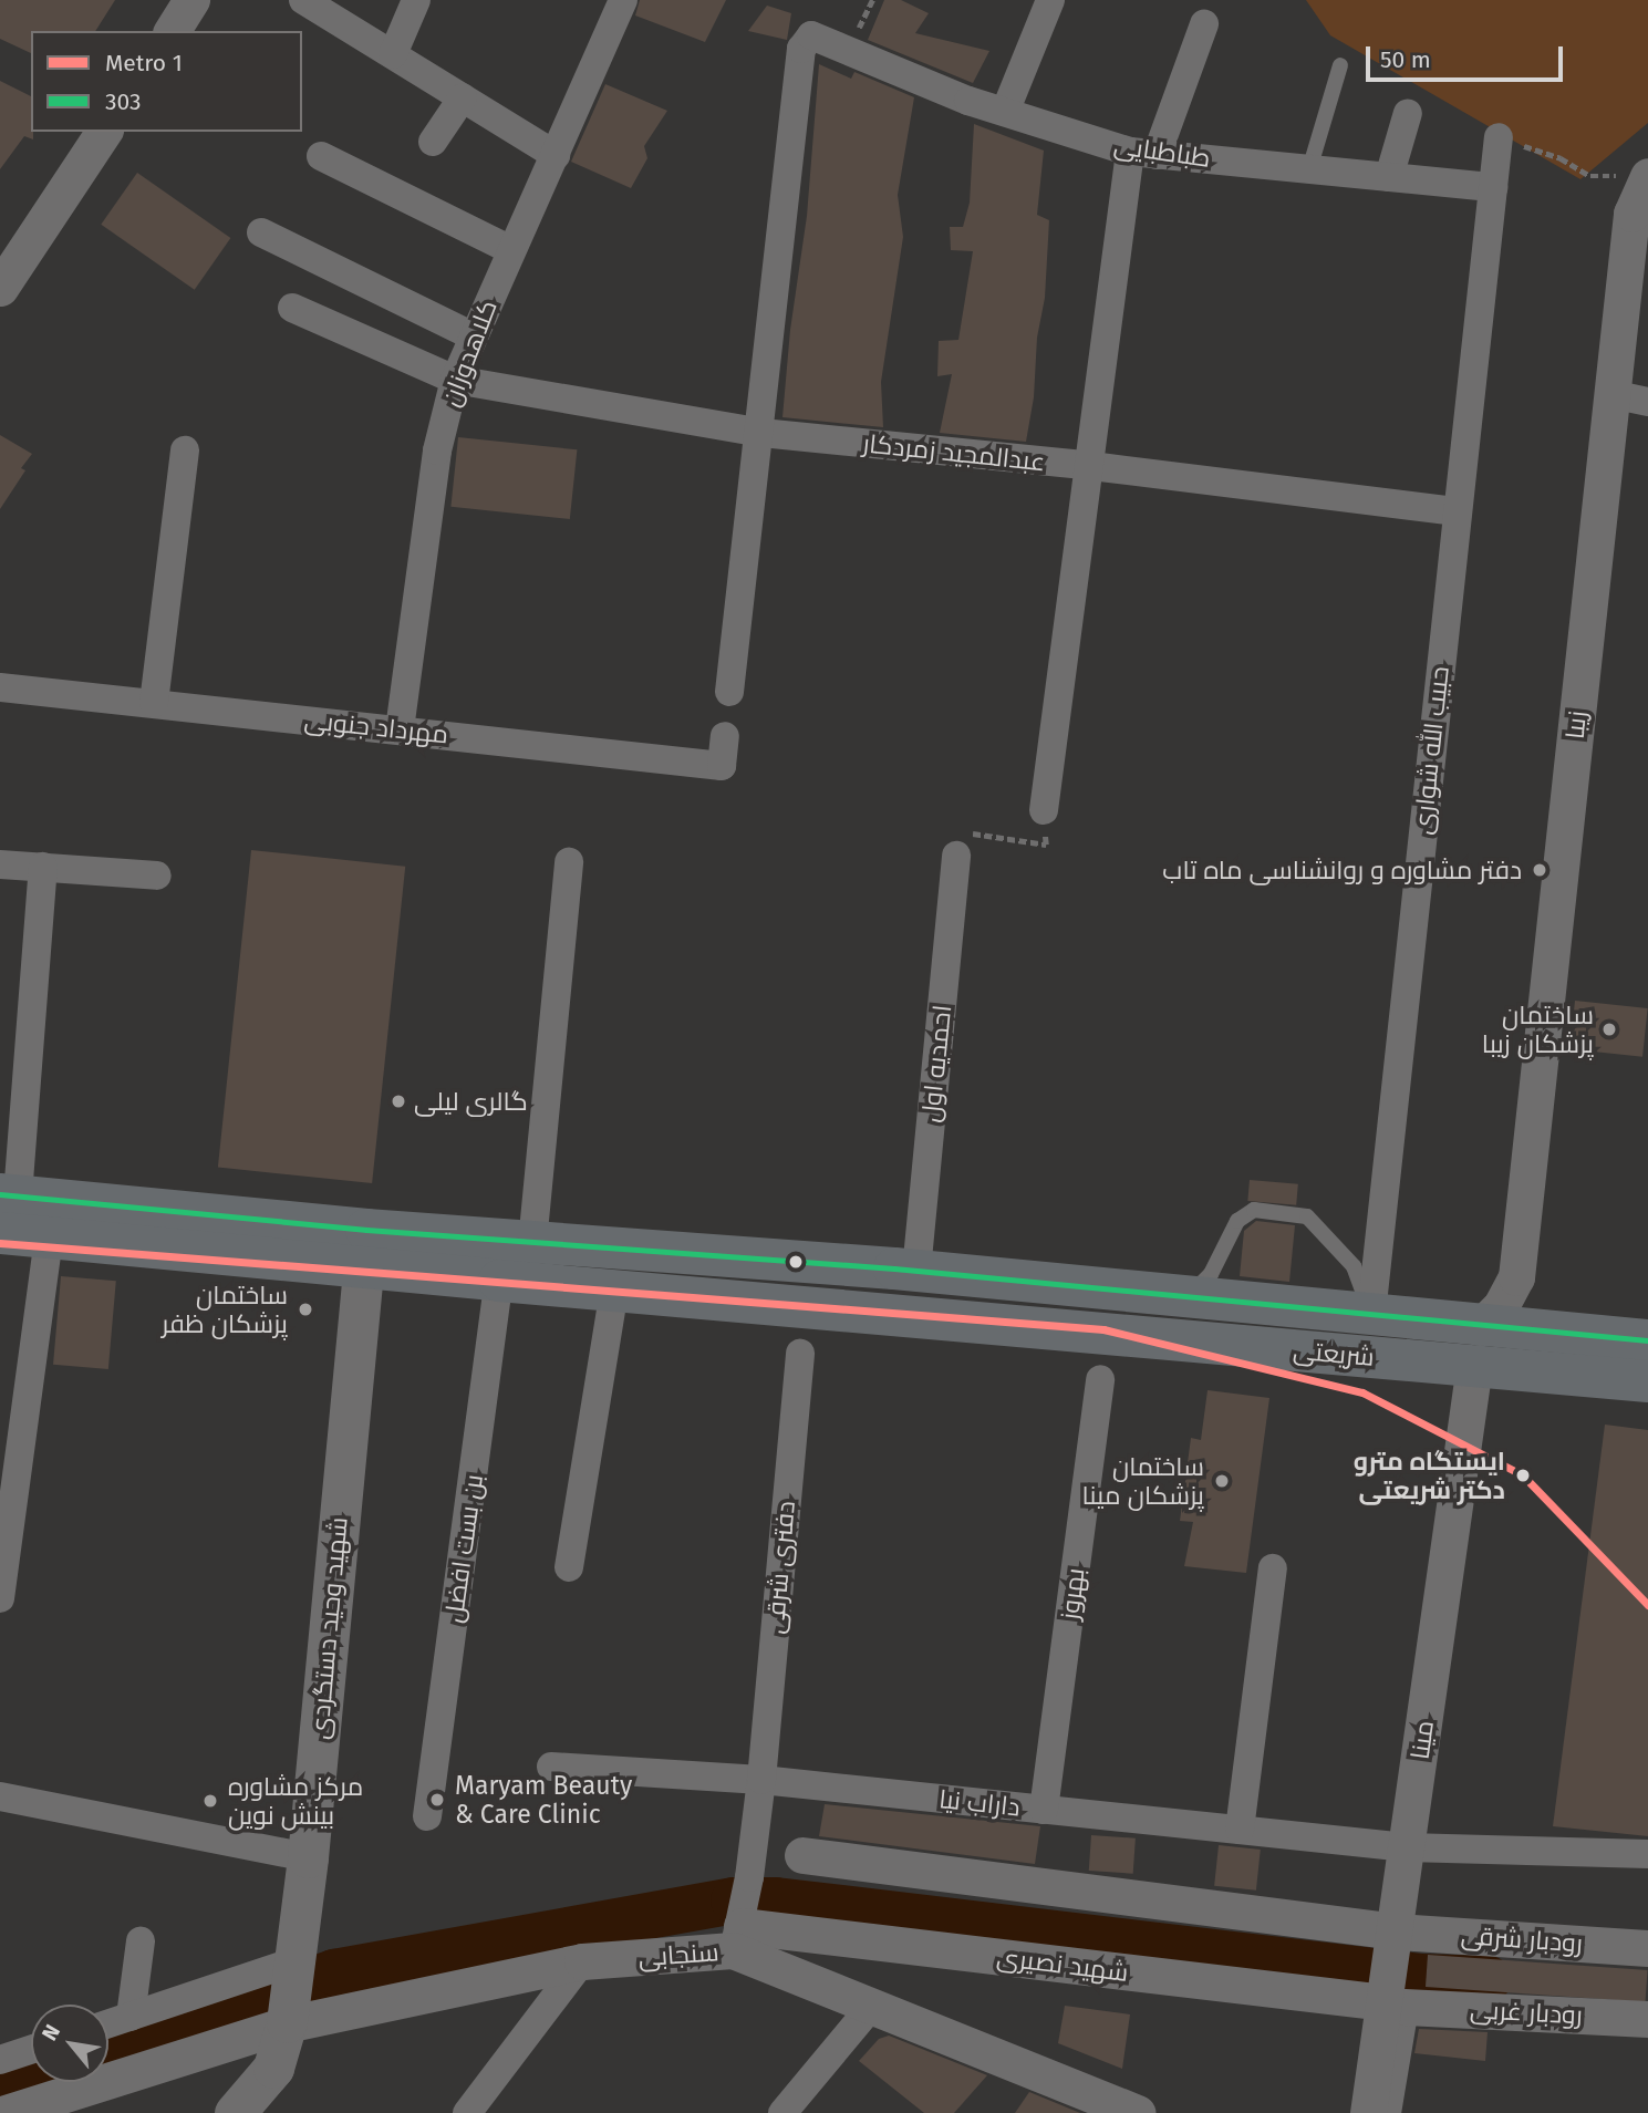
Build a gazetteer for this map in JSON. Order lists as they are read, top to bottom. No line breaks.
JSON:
{"streets":{"main road":["شریعتی","شهید وحید دستگردی"],"street":["طباطبایی","کلاهدوزان","عبدالمجید زمردکار","زیبا","مهرداد جنوبی","حبیب الله شواری","احمدیه اول","بن بست افضل","دفتری شرقی","بهروز","مینا","داراب نیا","رودبار شرقی","سنجابی","شهید نصیری","رودبار غربی"]},"crossings":[["طباطبایی","عبدالمجید زمردکار"],["طباطبایی","حبیب الله شواری"],["کلاهدوزان","عبدالمجید زمردکار"],["کلاهدوزان","مهرداد جنوبی"],["عبدالمجید زمردکار","حبیب الله شواری"],["زیبا","شریعتی"],["زیبا","مینا"],["حبیب الله شواری","شریعتی"],["احمدیه اول","شریعتی"],["شریعتی","بن بست افضل"],["شریعتی","شهید وحید دستگردی"],["شریعتی","مینا"],["دفتری شرقی","داراب نیا"],["دفتری شرقی","سنجابی"],["دفتری شرقی","شهید نصیری"],["بهروز","داراب نیا"],["شهید وحید دستگردی","سنجابی"],["مینا","داراب نیا"],["مینا","رودبار شرقی"],["مینا","شهید نصیری"],["مینا","رودبار غربی"],["سنجابی","شهید نصیری"],["شهید نصیری","رودبار غربی"]],"places":["دفتر مشاوره و روانشناسی ماه تاب","ساختمان پزشکان زیبا","گالری لیلی","ساختمان پزشکان ظفر","ایستگاه مترو دکتر شریعتی","ساختمان پزشكان مينا","Maryam Beauty & Care Clinic","مرکز مشاوره بینش نوین"],"lines":["transit line 303","metro line 1"],"legend":["Metro 1","303"],"scale_bar":"50 m","north":"top left"}
